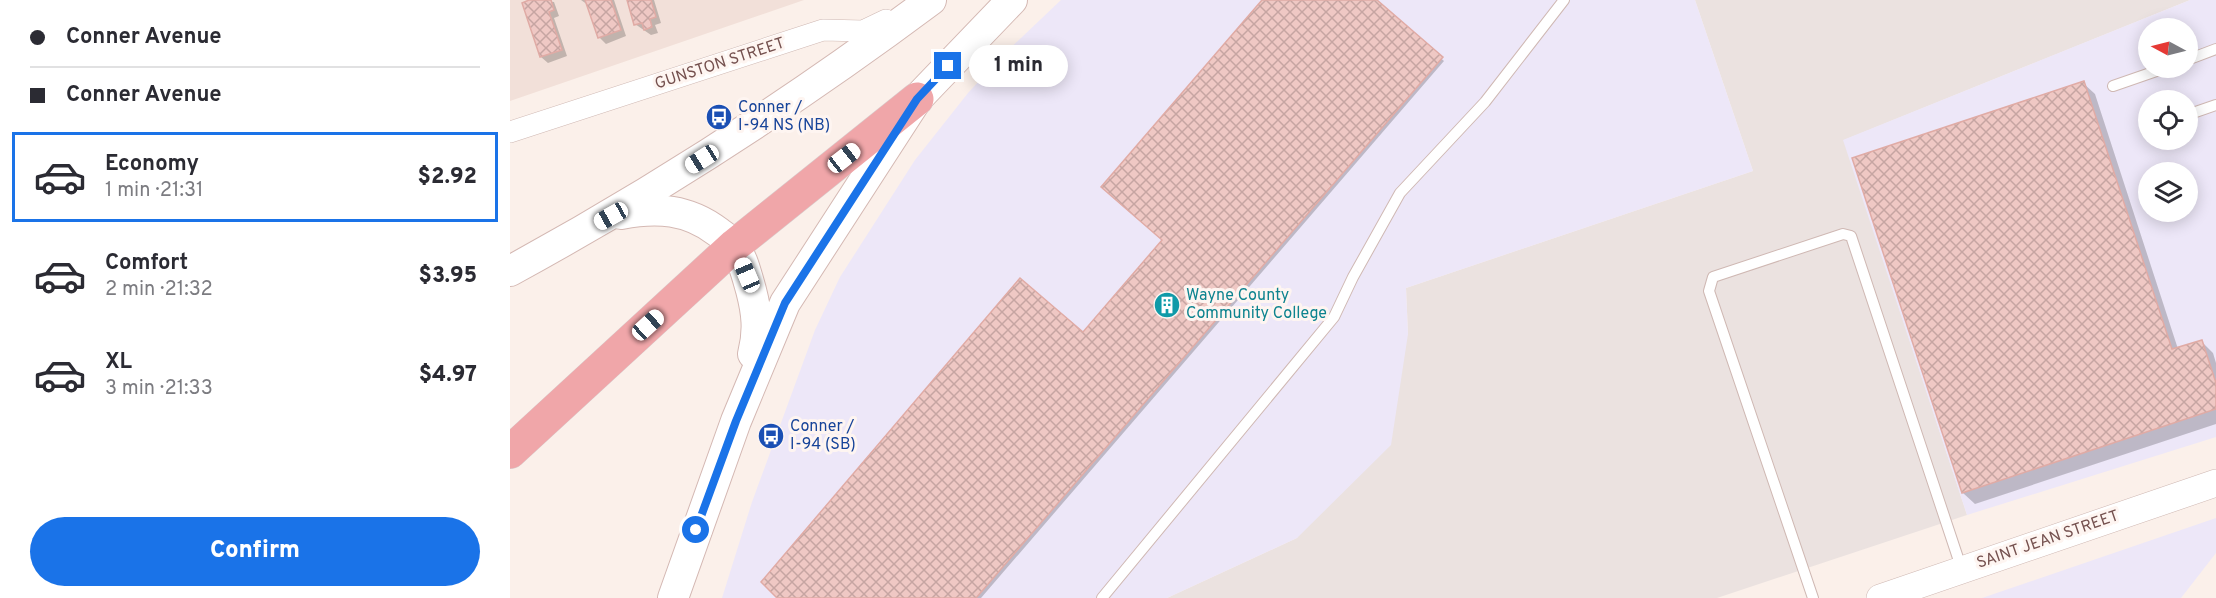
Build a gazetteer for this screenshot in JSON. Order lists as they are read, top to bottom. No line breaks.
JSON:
{"streets":{"street":["GUNSTON STREET","SAINT JEAN STREET"]},"places":{"bus stop":["Conner / I-94 NS (NB)","Conner / I-94 (SB)"],"building":["Wayne County Community College"]},"north":"left","page":{"banner":["Conner Avenue","Conner Avenue"],"bubble":"1 min","list":[{"name":"Economy","note":"1 min · 21:31","value":"$2.92"},{"name":"Comfort","note":"2 min · 21:32","value":"$3.95"},{"name":"XL","note":"3 min · 21:33","value":"$4.97"}],"buttons":"Confirm"}}
